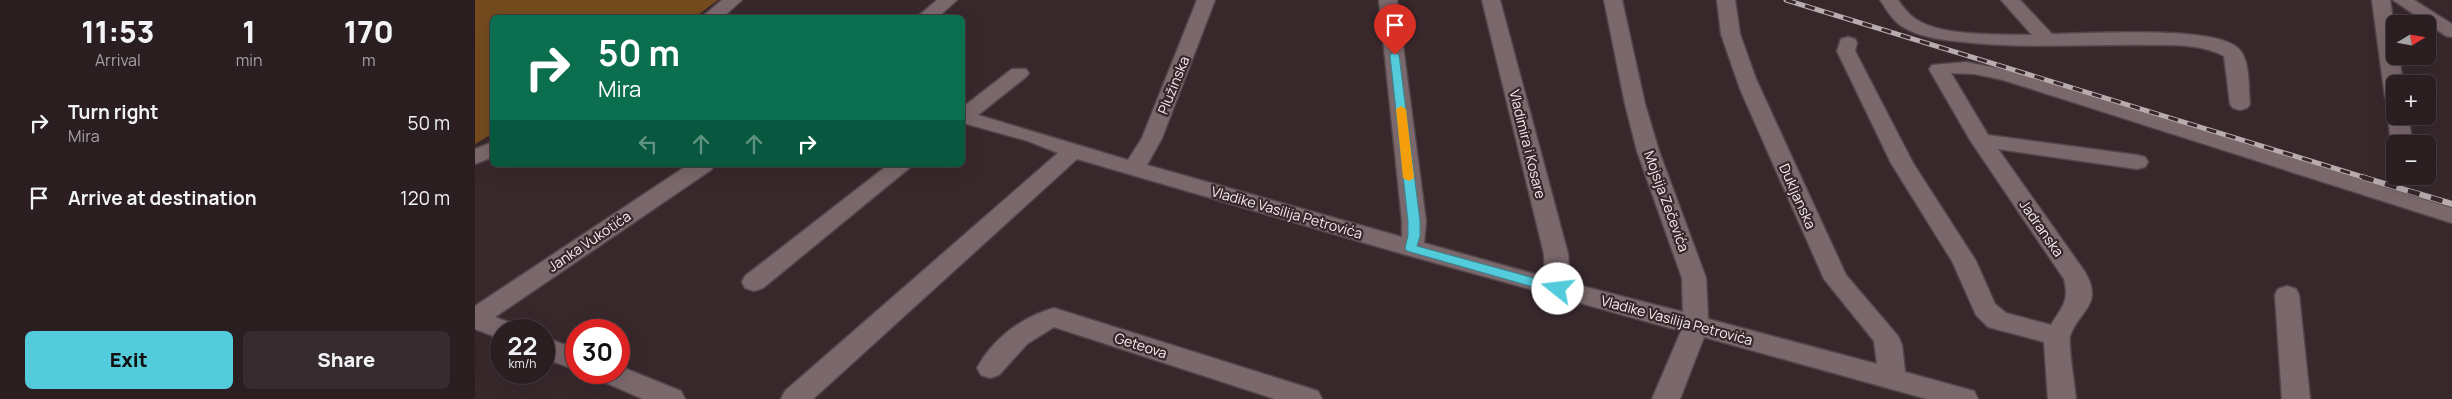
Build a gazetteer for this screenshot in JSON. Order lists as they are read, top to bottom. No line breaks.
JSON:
{"streets":{"street":["Plužinska","Vladimira i Kosare","Dukljanska","Mojsija Zečevića","Vladike Vasilija Petrovića","Jadranska","Janka Vukotića","Geteova"]},"crossings":[["Plužinska","Vladike Vasilija Petrovića"],["Vladimira i Kosare","Vladike Vasilija Petrovića"],["Dukljanska","Vladike Vasilija Petrovića"],["Mojsija Zečevića","Vladike Vasilija Petrovića"]],"north":"right","page":{"eta":["11:53","Arrival","1","min","170","m"],"map_buttons":["+","−"],"turn":["50 m","Mira"],"list":[{"name":"Turn right","note":"Mira","value":"50 m"},{"name":"Arrive at destination","value":"120 m"}],"speed":"22 km/h","limit":"30","buttons":["Exit","Share"]}}
